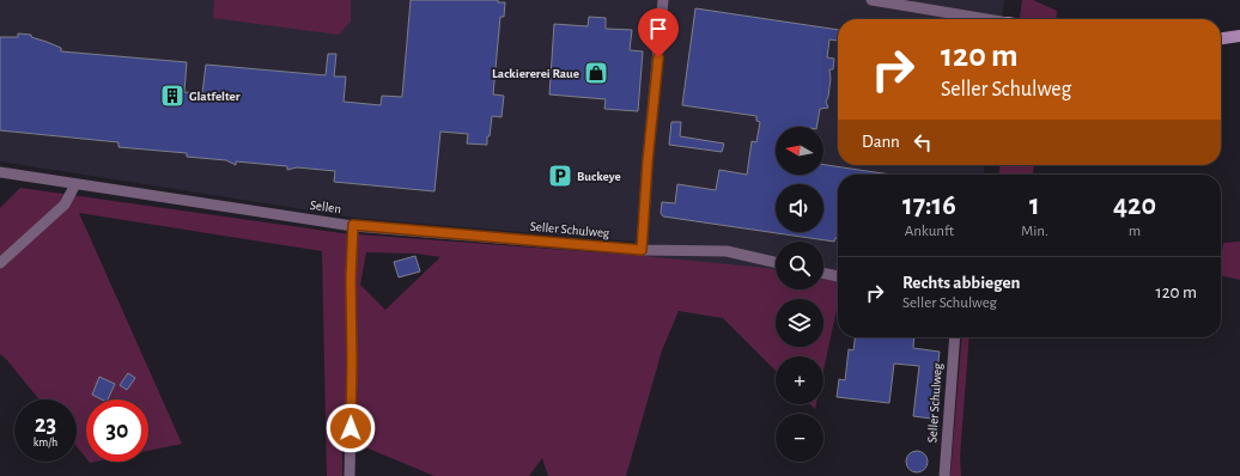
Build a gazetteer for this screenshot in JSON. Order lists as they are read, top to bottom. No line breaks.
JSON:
{"streets":{"street":["Sellen","Seller Schulweg"]},"crossings":[["Sellen","Seller Schulweg"]],"places":{"shop":["Lackiererei Raue"],"building":["Glatfelter"],"parking":["Buckeye"]},"north":"left","page":{"turn":["120 m","Seller Schulweg"],"then":"Dann","map_buttons":["+","−"],"eta":["17:16","Ankunft","1","Min.","420","m"],"list":[{"name":"Rechts abbiegen","note":"Seller Schulweg","value":"120 m"}],"speed":"23 km/h","limit":"30"}}
